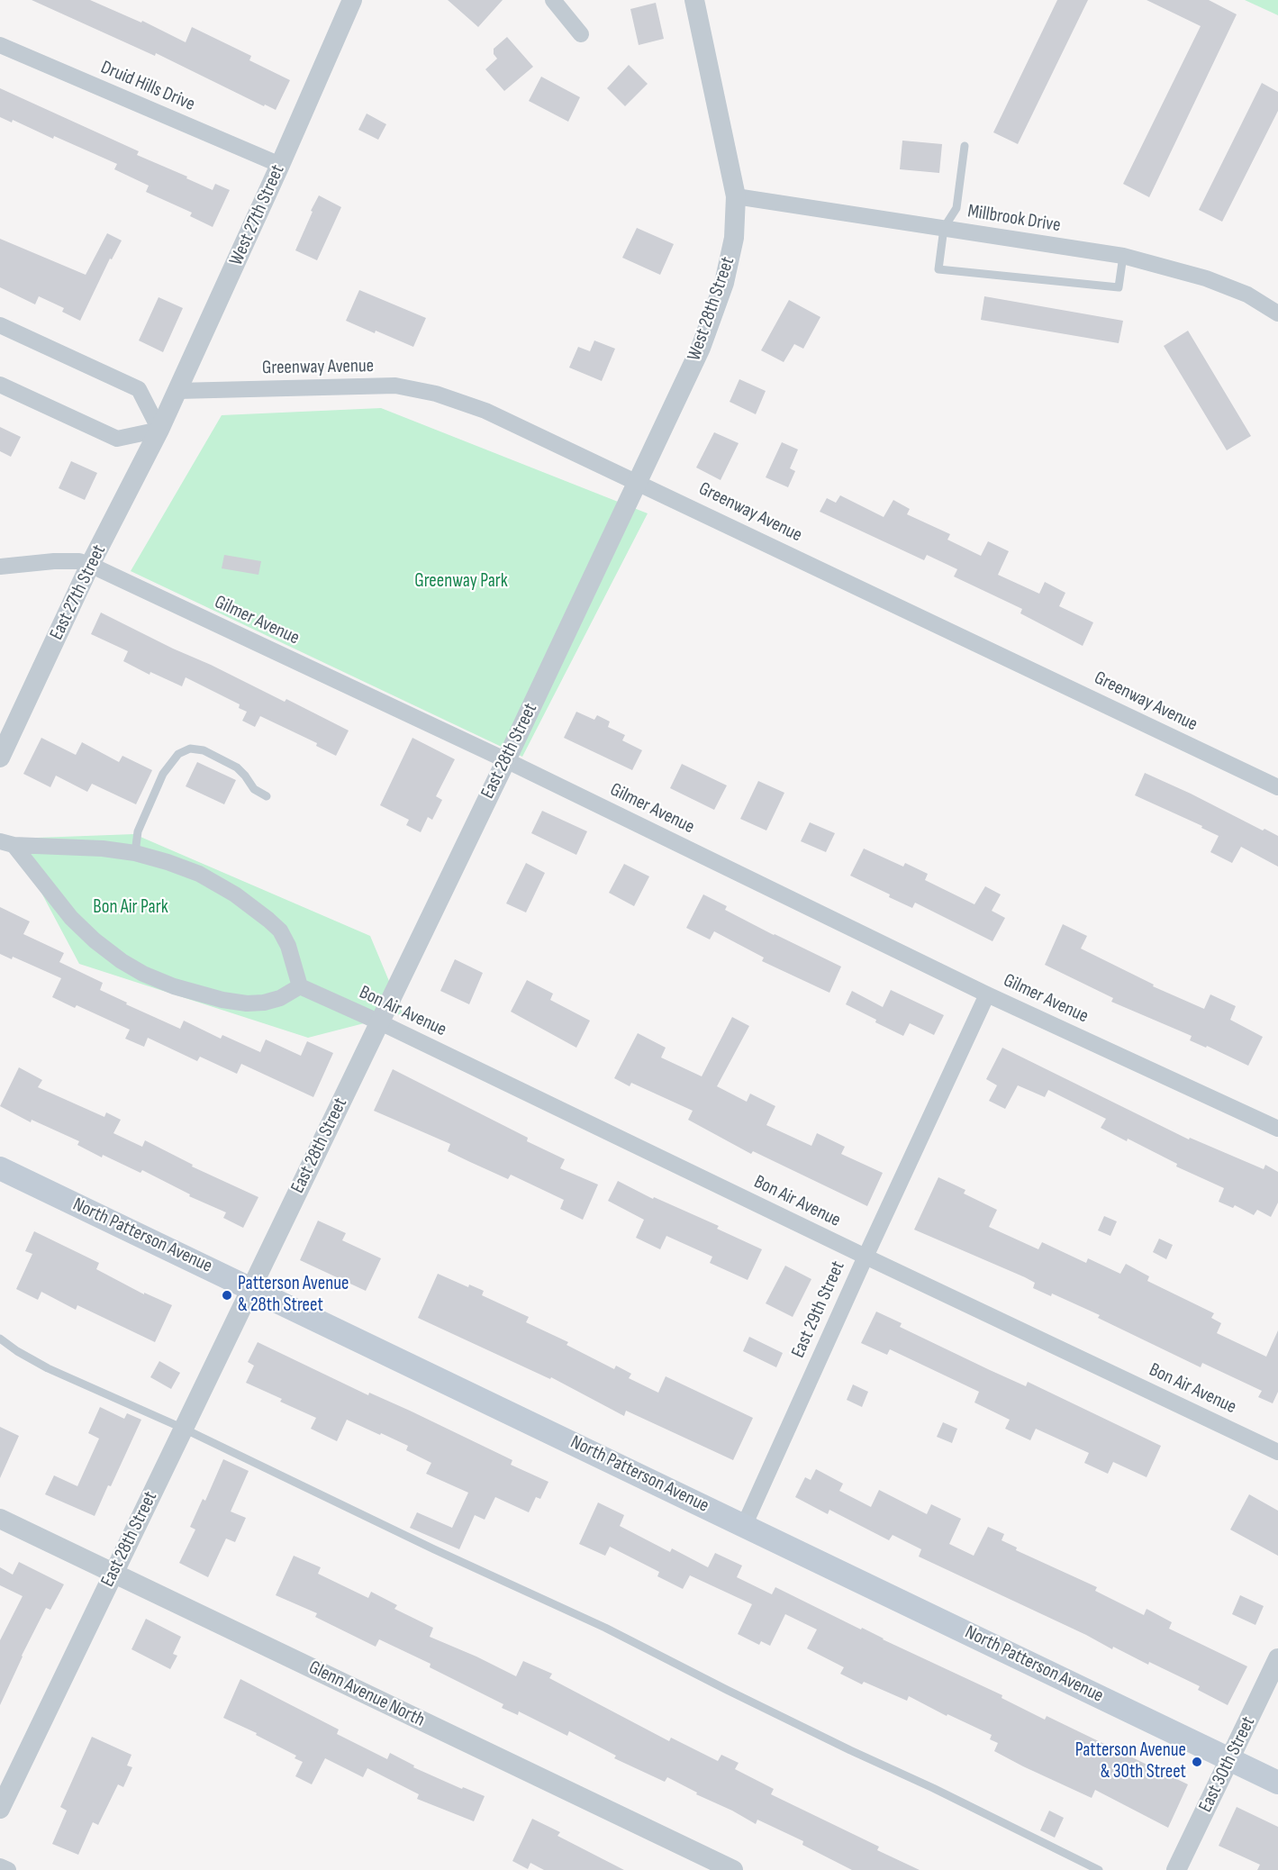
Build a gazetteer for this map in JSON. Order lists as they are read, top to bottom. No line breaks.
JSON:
{"streets":{"main road":["North Patterson Avenue"],"street":["Druid Hills Drive","West 27th Street","Millbrook Drive","West 28th Street","Greenway Avenue","East 27th Street","Gilmer Avenue","East 28th Street","Bon Air Avenue","East 29th Street","Glenn Avenue North","East 30th Street"]},"crossings":[["Druid Hills Drive","West 27th Street"],["West 27th Street","Greenway Avenue"],["West 27th Street","East 27th Street"],["Millbrook Drive","West 28th Street"],["West 28th Street","Greenway Avenue"],["West 28th Street","East 28th Street"],["Greenway Avenue","East 28th Street"],["East 27th Street","Gilmer Avenue"],["Gilmer Avenue","East 28th Street"],["Gilmer Avenue","East 29th Street"],["East 28th Street","Bon Air Avenue"],["East 28th Street","North Patterson Avenue"],["East 28th Street","Glenn Avenue North"],["Bon Air Avenue","East 29th Street"],["North Patterson Avenue","East 29th Street"],["North Patterson Avenue","East 30th Street"]],"parks":["Greenway Park","Bon Air Park"],"places":["Patterson Avenue & 28th Street","Patterson Avenue & 30th Street"]}
